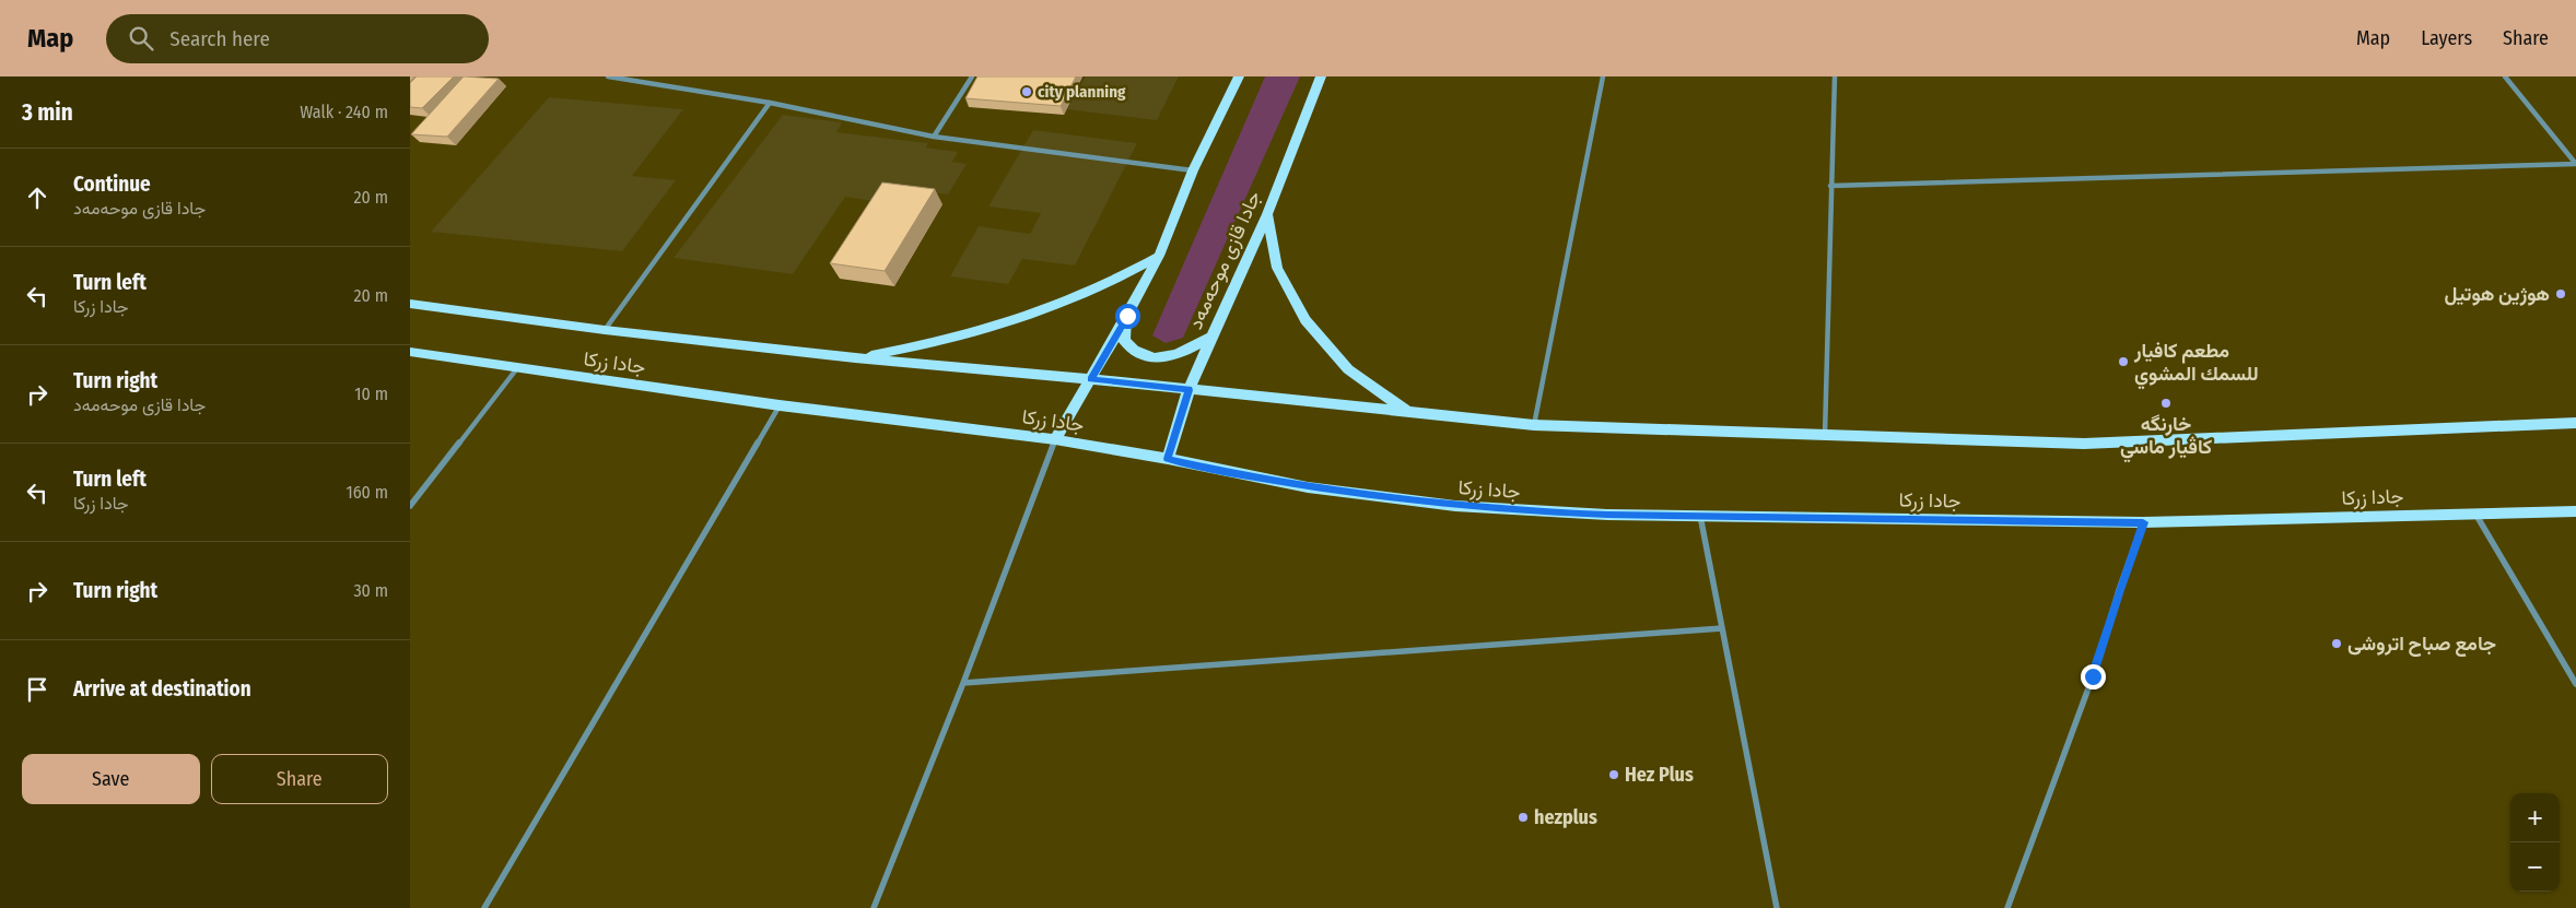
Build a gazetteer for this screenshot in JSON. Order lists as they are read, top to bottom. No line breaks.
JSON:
{"streets":{"main road":["جادا قازی موحەمەد","جادا زرکا"]},"crossings":[["جادا قازی موحەمەد","جادا زرکا"]],"places":["city planning","هوژين هوتيل","مطعم كافيار للسمك المشوي","خارنگه كاڤيار ماسي","جامع صباح اتروشى","Hez Plus","hezplus"],"page":{"header":"Map","search":"Search here","nav":["Map","Layers","Share"],"heading":["3 min","Walk · 240 m"],"list":[["Continue","جادا قازی موحەمەد","20 m"],["Turn left","جادا زرکا","20 m"],["Turn right","جادا قازی موحەمەد","10 m"],["Turn left","جادا زرکا","160 m"],["Turn right","30 m"],"Arrive at destination"],"buttons":["Save","Share"],"map_buttons":["+","−"]}}
